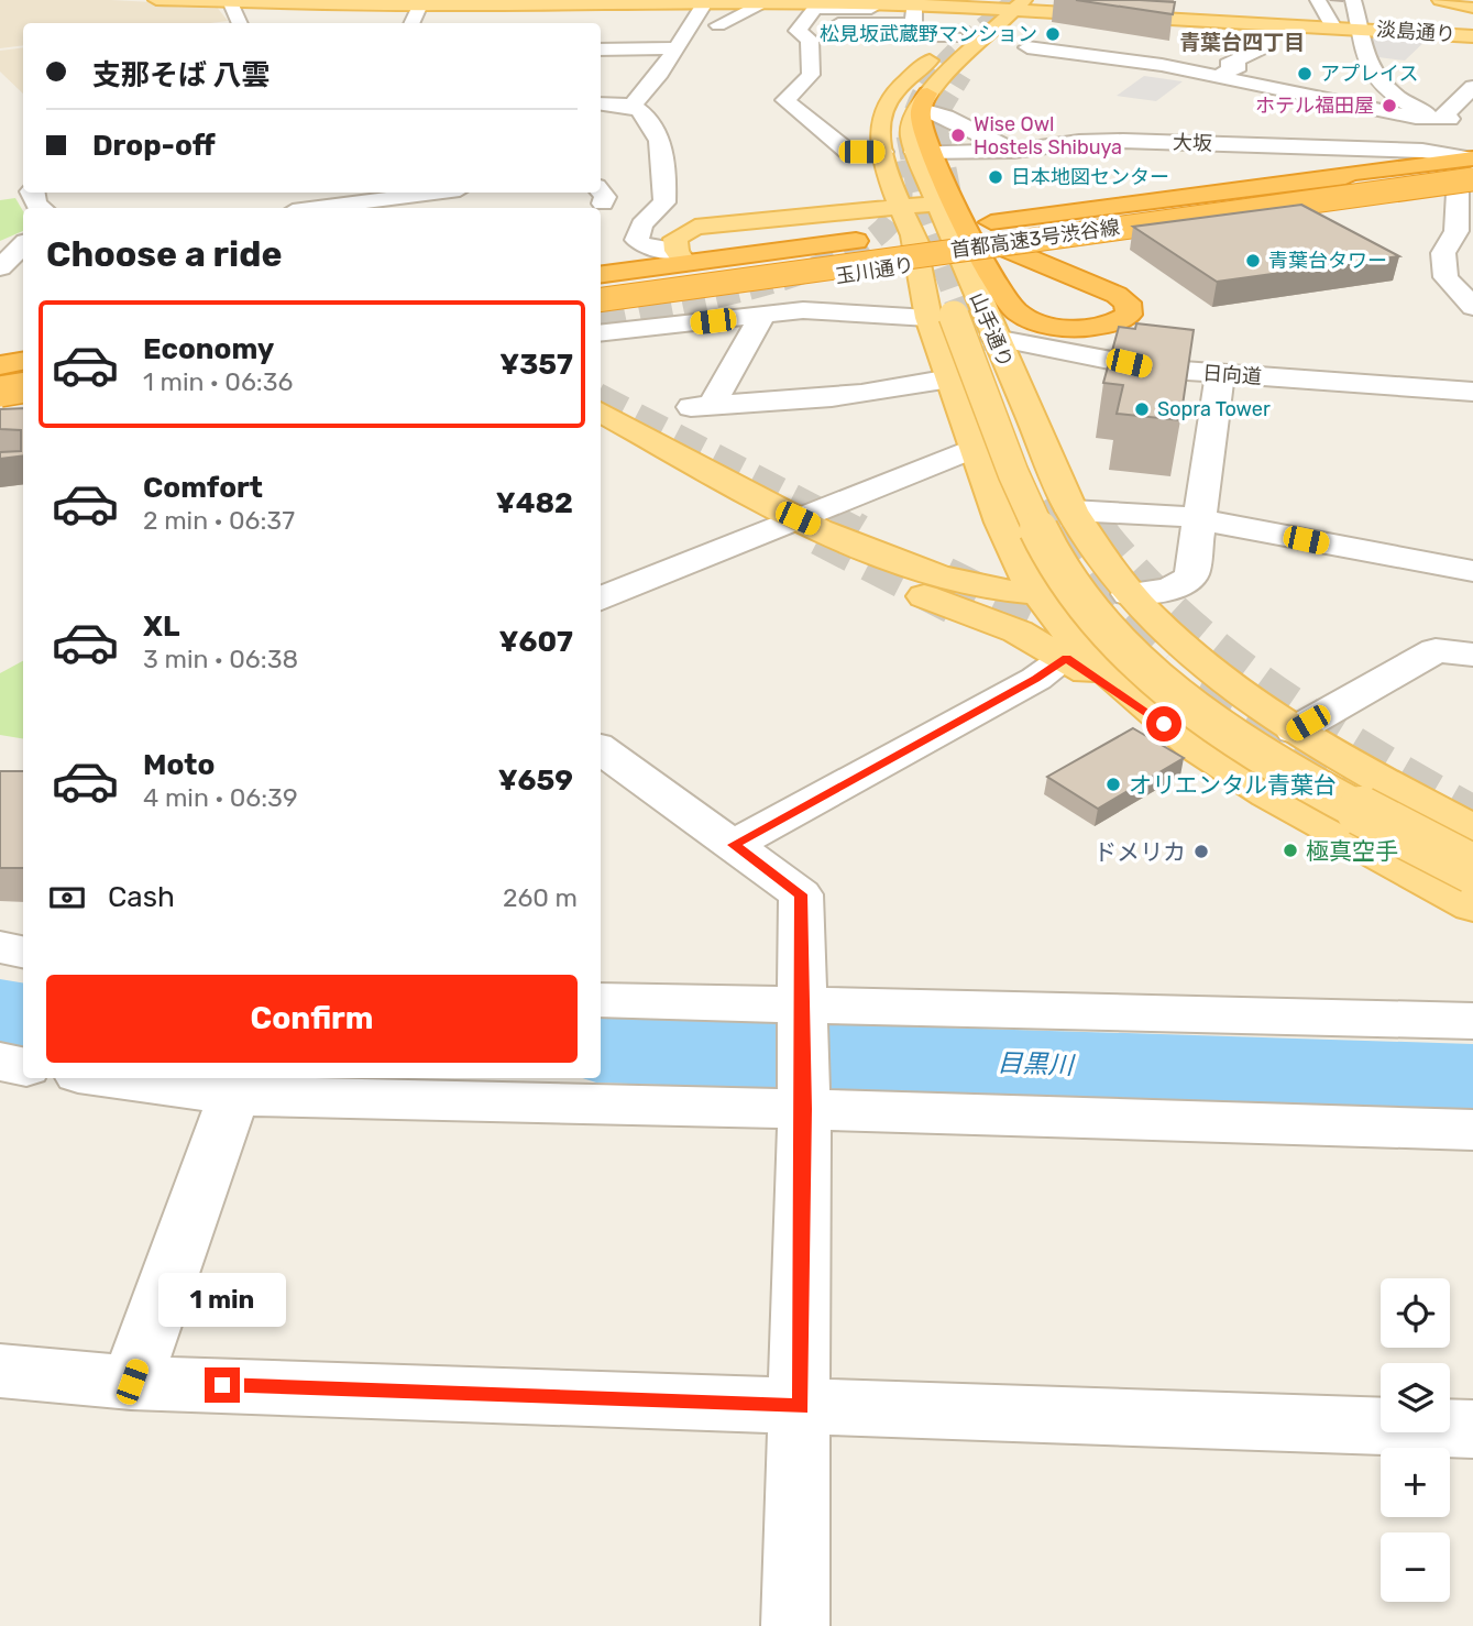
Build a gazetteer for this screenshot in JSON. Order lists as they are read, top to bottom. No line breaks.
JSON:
{"streets":{"highway":["首都高速3号渋谷線","玉川通り"],"main road":["淡島通り","山手通り"],"street":["大坂","日向道"]},"crossings":[["淡島通り","山手通り"],["大坂","首都高速3号渋谷線"],["大坂","山手通り"],["山手通り","日向道"]],"districts":["青葉台四丁目"],"water":["目黒川"],"places":["松見坂武蔵野マンション","アプレイス","ホテル福田屋","Wise Owl Hostels Shibuya","日本地図センター","青葉台タワー","Sopra Tower","オリエンタル青葉台","極真空手","ドメリカ"],"page":{"banner":["支那そば 八雲","Drop-off"],"heading":"Choose a ride","list":[{"name":"Economy","note":"1 min · 06:36","value":"¥357"},{"name":"Comfort","note":"2 min · 06:37","value":"¥482"},{"name":"XL","note":"3 min · 06:38","value":"¥607"},{"name":"Moto","note":"4 min · 06:39","value":"¥659"}],"pay":["Cash","260 m"],"buttons":"Confirm","bubble":"1 min","map_buttons":["+","−"]}}
